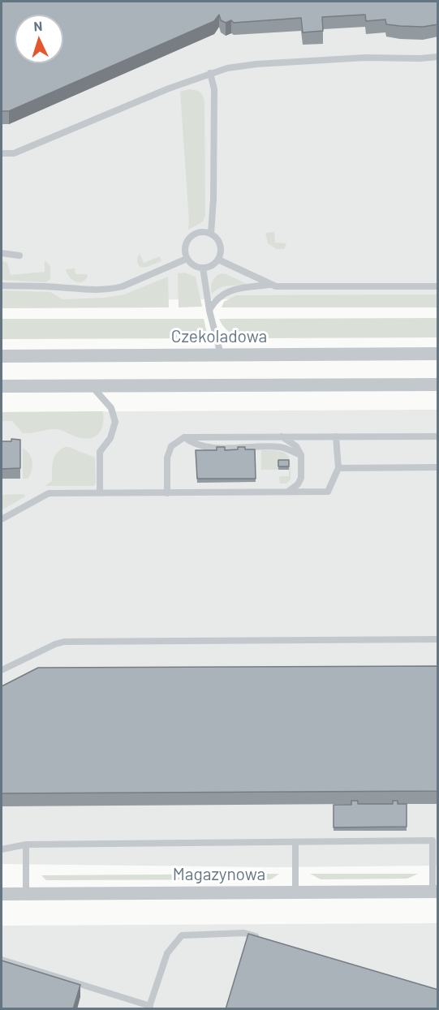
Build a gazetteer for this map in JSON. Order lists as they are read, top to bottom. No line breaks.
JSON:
{"streets":{"street":["Czekoladowa","Magazynowa"]},"north":"top"}
